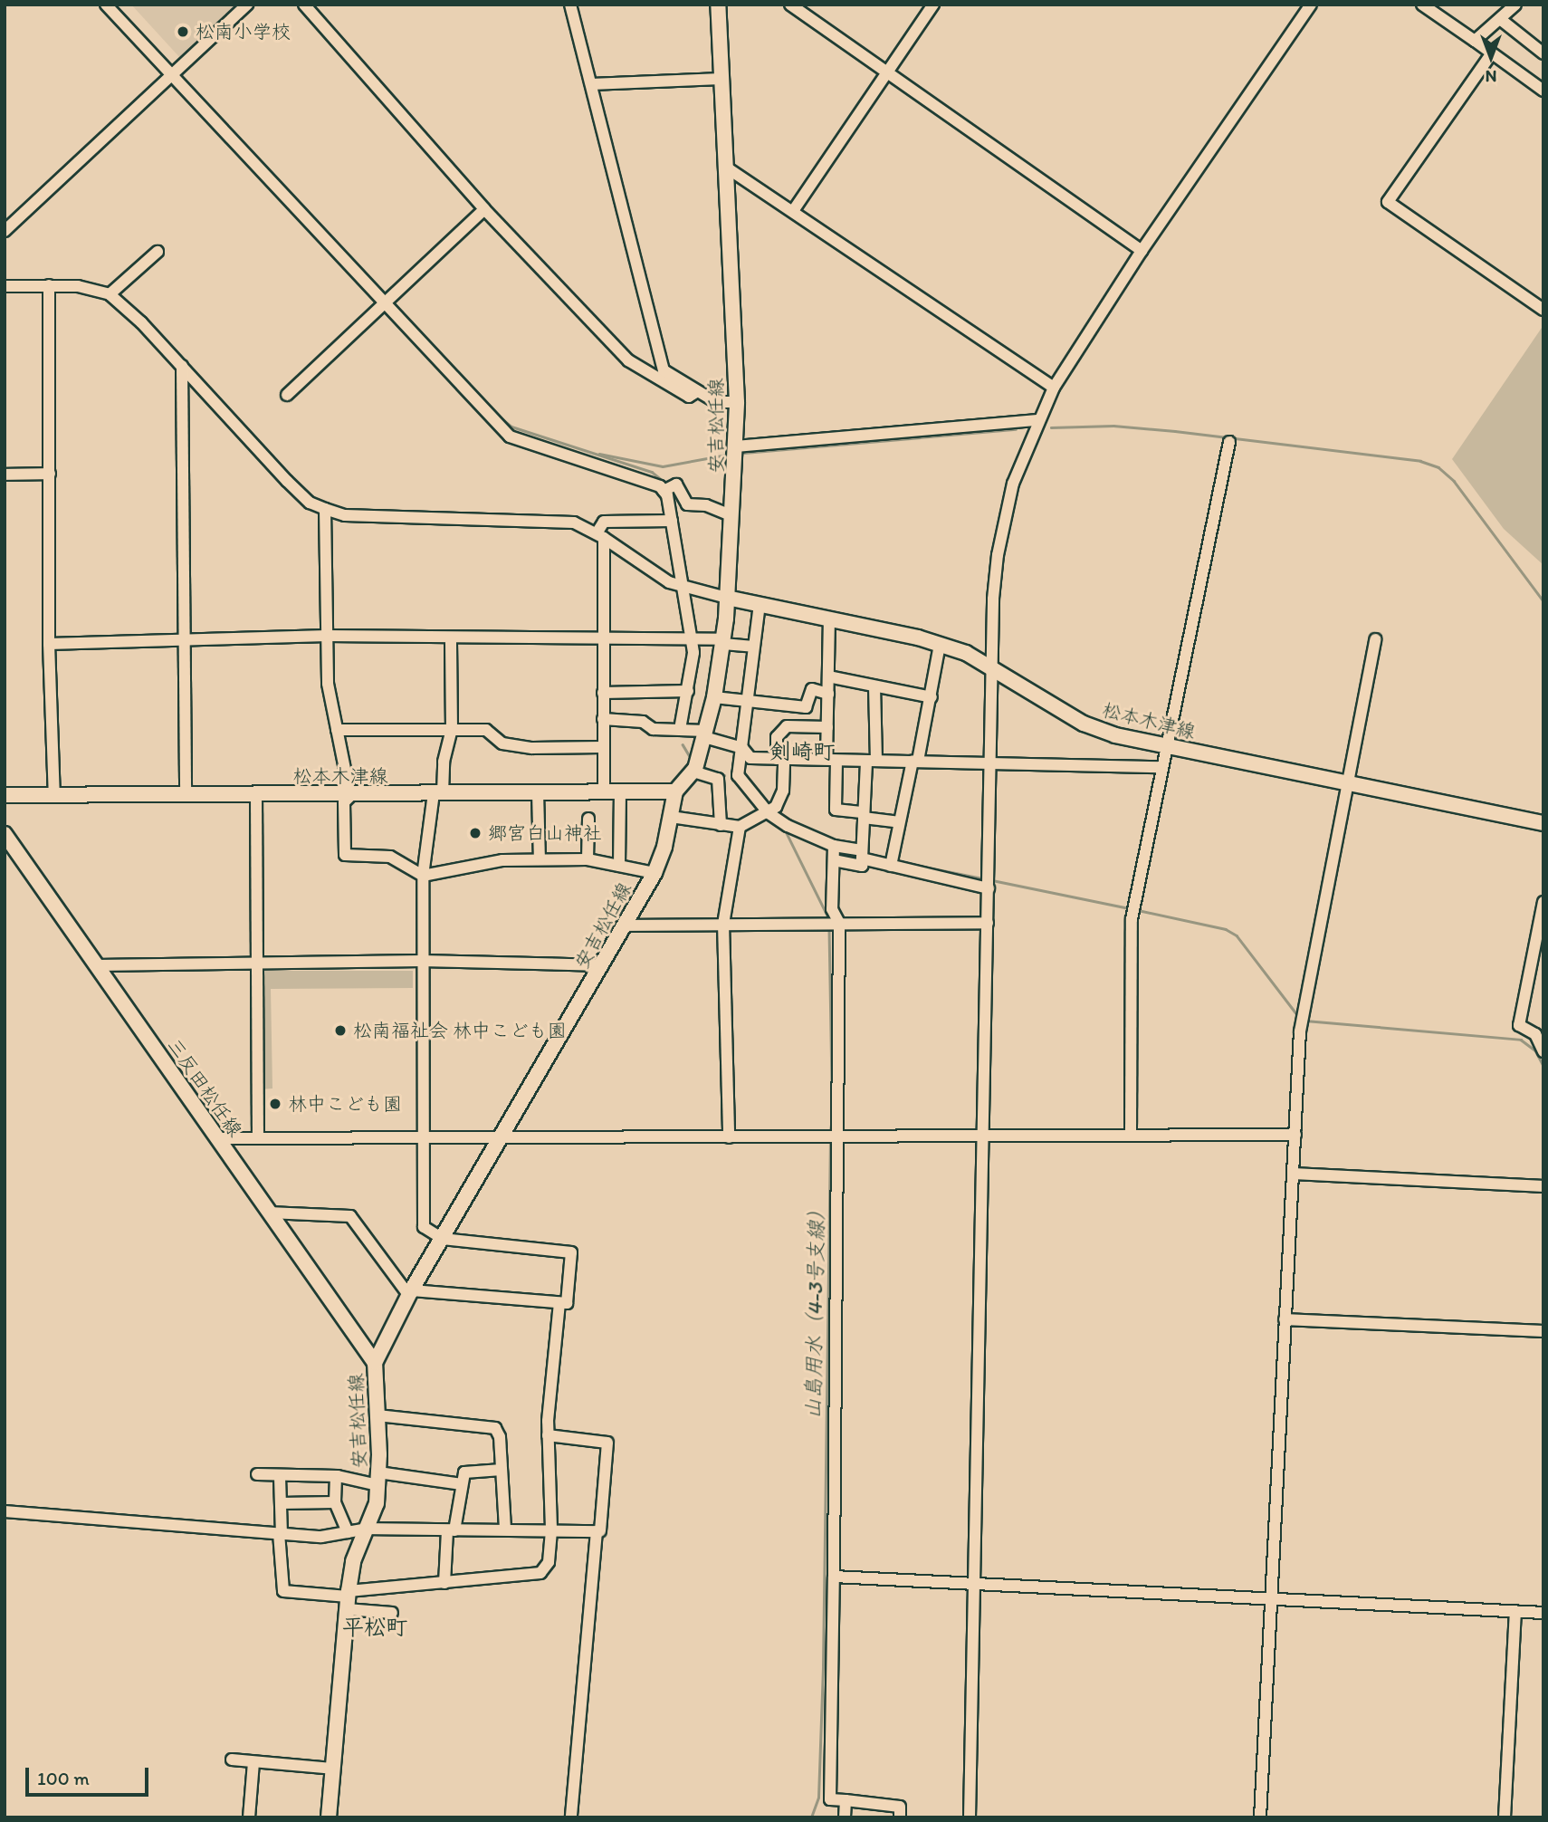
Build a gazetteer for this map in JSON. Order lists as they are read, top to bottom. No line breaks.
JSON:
{"streets":{"main road":["安吉松任線","松本木津線","三反田松任線"]},"crossings":[["安吉松任線","松本木津線"],["安吉松任線","三反田松任線"]],"districts":["剣崎町","平松町"],"water":["山島用水（4-3号支線）"],"places":["松南小学校","郷宮白山神社","松南福祉会 林中こども園","林中こども園"],"scale_bar":"100 m","north":"bottom"}
